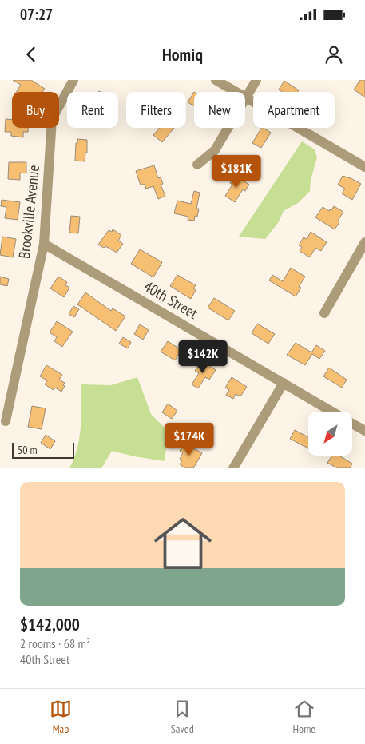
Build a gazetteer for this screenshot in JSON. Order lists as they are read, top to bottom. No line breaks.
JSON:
{"streets":{"street":["Brookville Avenue","40th Street"]},"crossings":[["Brookville Avenue","40th Street"]],"scale_bar":"50 m","north":"bottom left","page":{"status":"07:27","header":"Homiq","chip":["Buy","Rent","Filters","New","Apartment"],"price":["$181K","$142K","$174K"],"scale":"50 m","list":[{"name":"$142,000","note":"2 rooms · 68 m² · 40th Street"}],"tabs":["Map","Saved","Home"]}}
